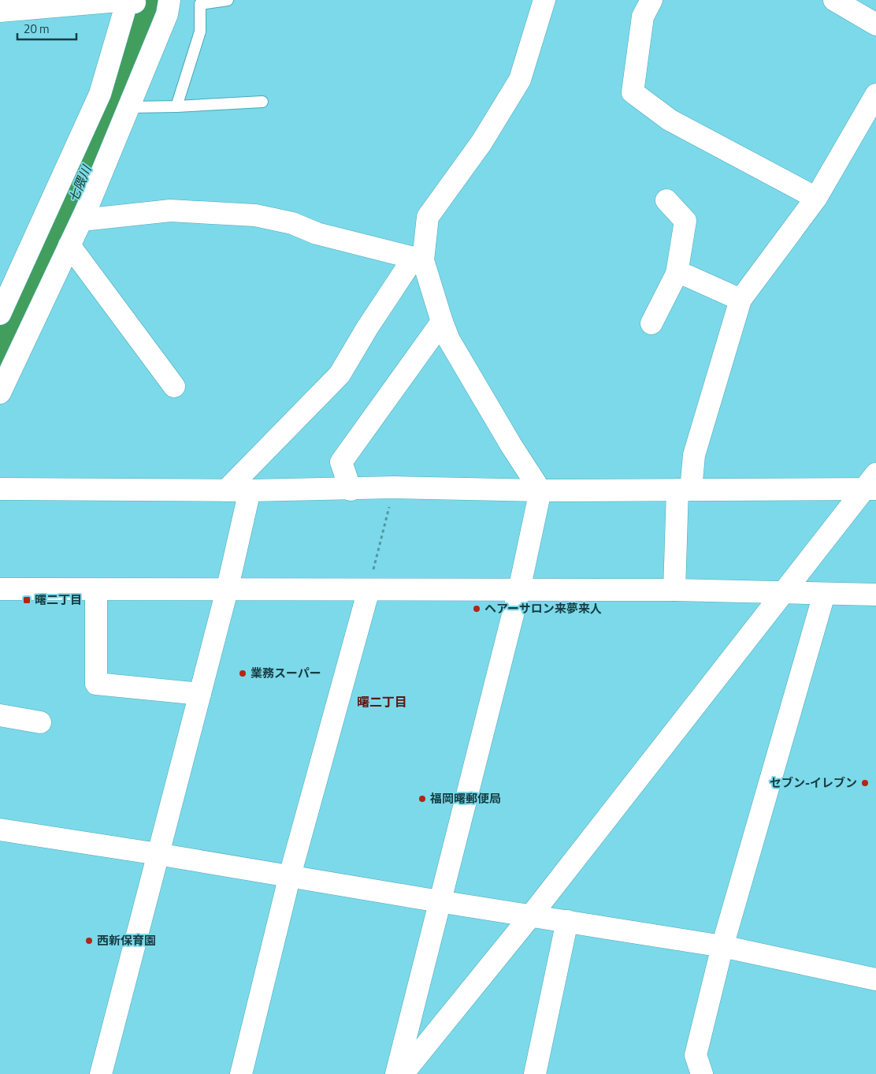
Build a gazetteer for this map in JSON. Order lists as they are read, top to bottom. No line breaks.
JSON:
{"districts":["曙二丁目"],"water":["七隈川"],"places":{"transit":["曙二丁目"],"other":["ヘアーサロン来夢来人","業務スーパー","セブン-イレブン","福岡曙郵便局","西新保育園"]},"scale_bar":"20 m"}
